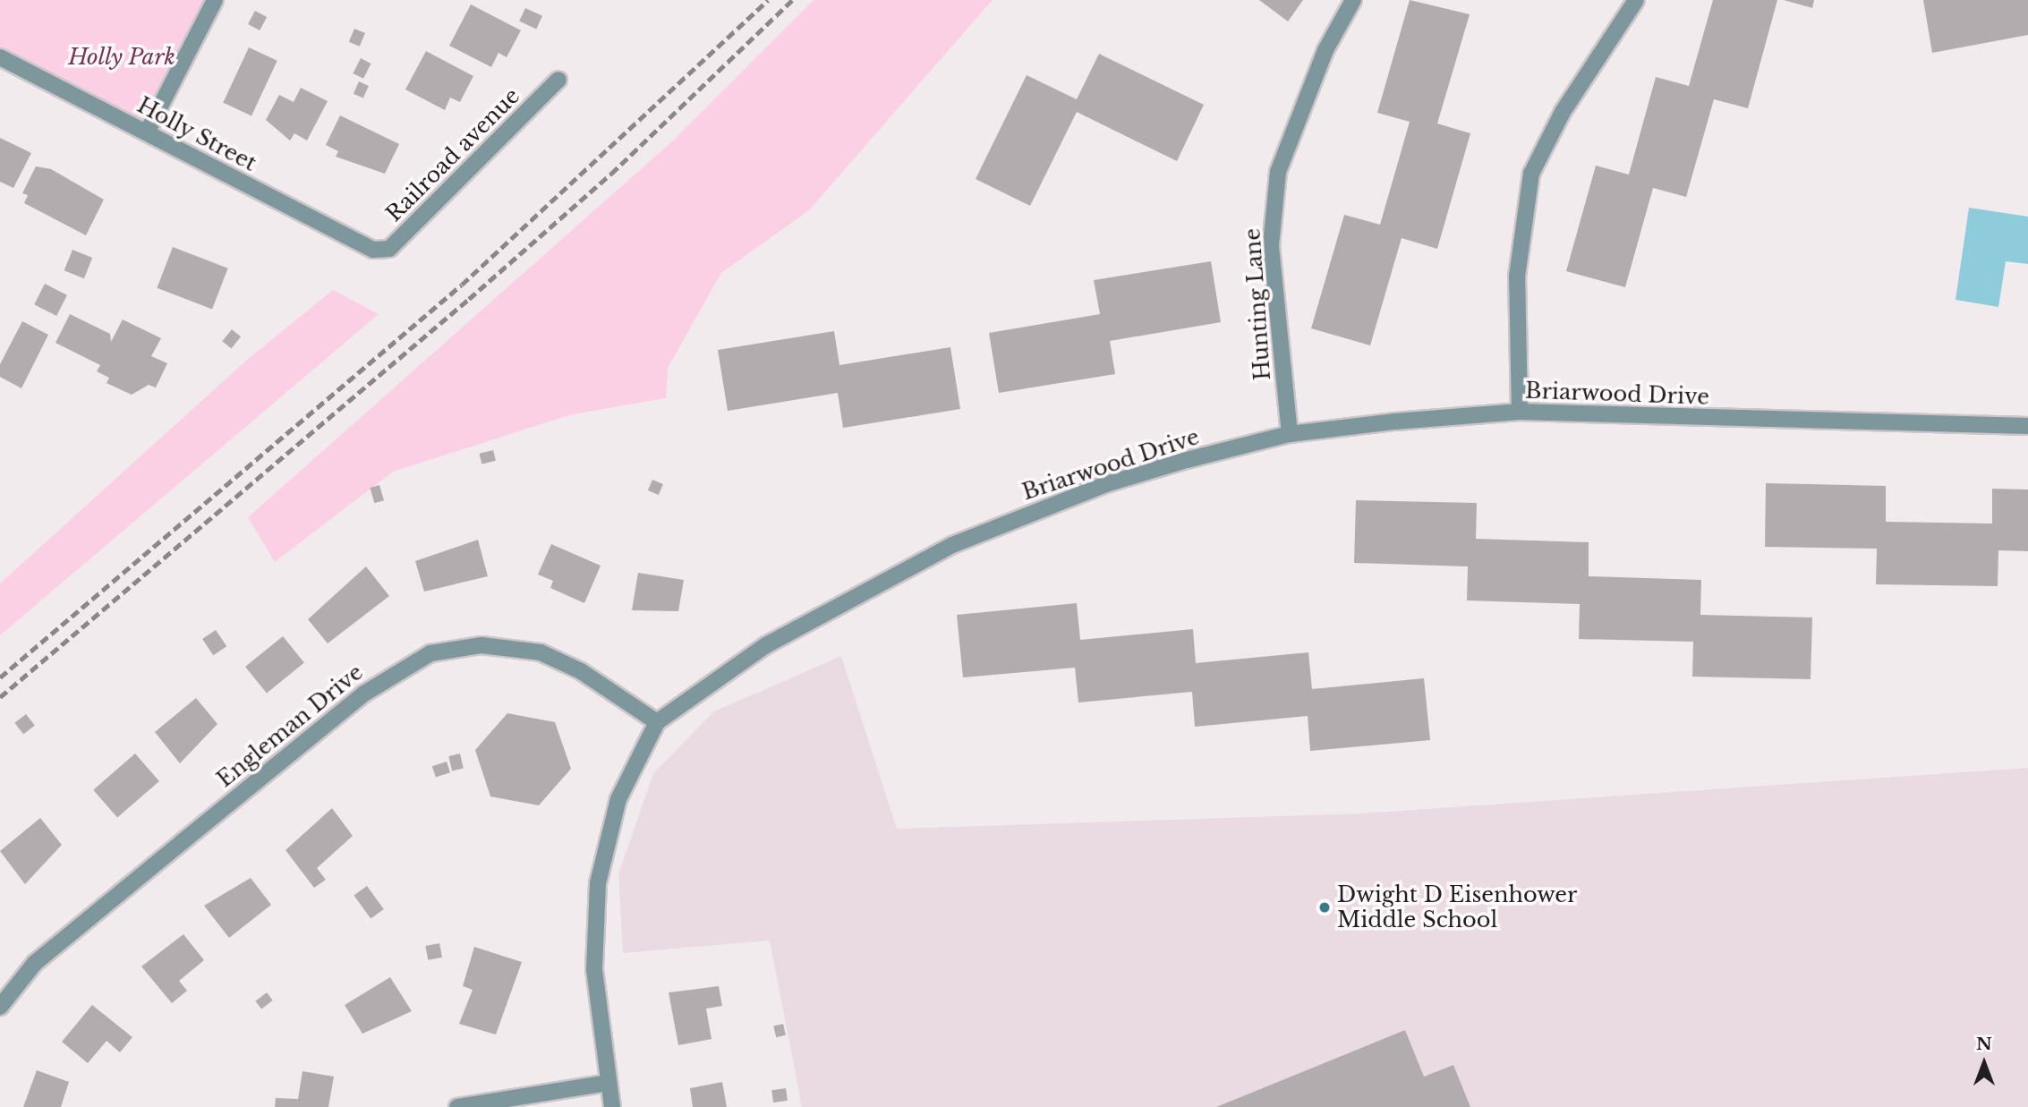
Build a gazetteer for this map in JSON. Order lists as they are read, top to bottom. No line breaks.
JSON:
{"streets":{"street":["Holly Street","Railroad avenue","Hunting Lane","Briarwood Drive","Engleman Drive"]},"crossings":[["Holly Street","Railroad avenue"],["Hunting Lane","Briarwood Drive"],["Briarwood Drive","Engleman Drive"]],"parks":["Holly Park"],"places":["Dwight D Eisenhower Middle School"],"north":"top"}
